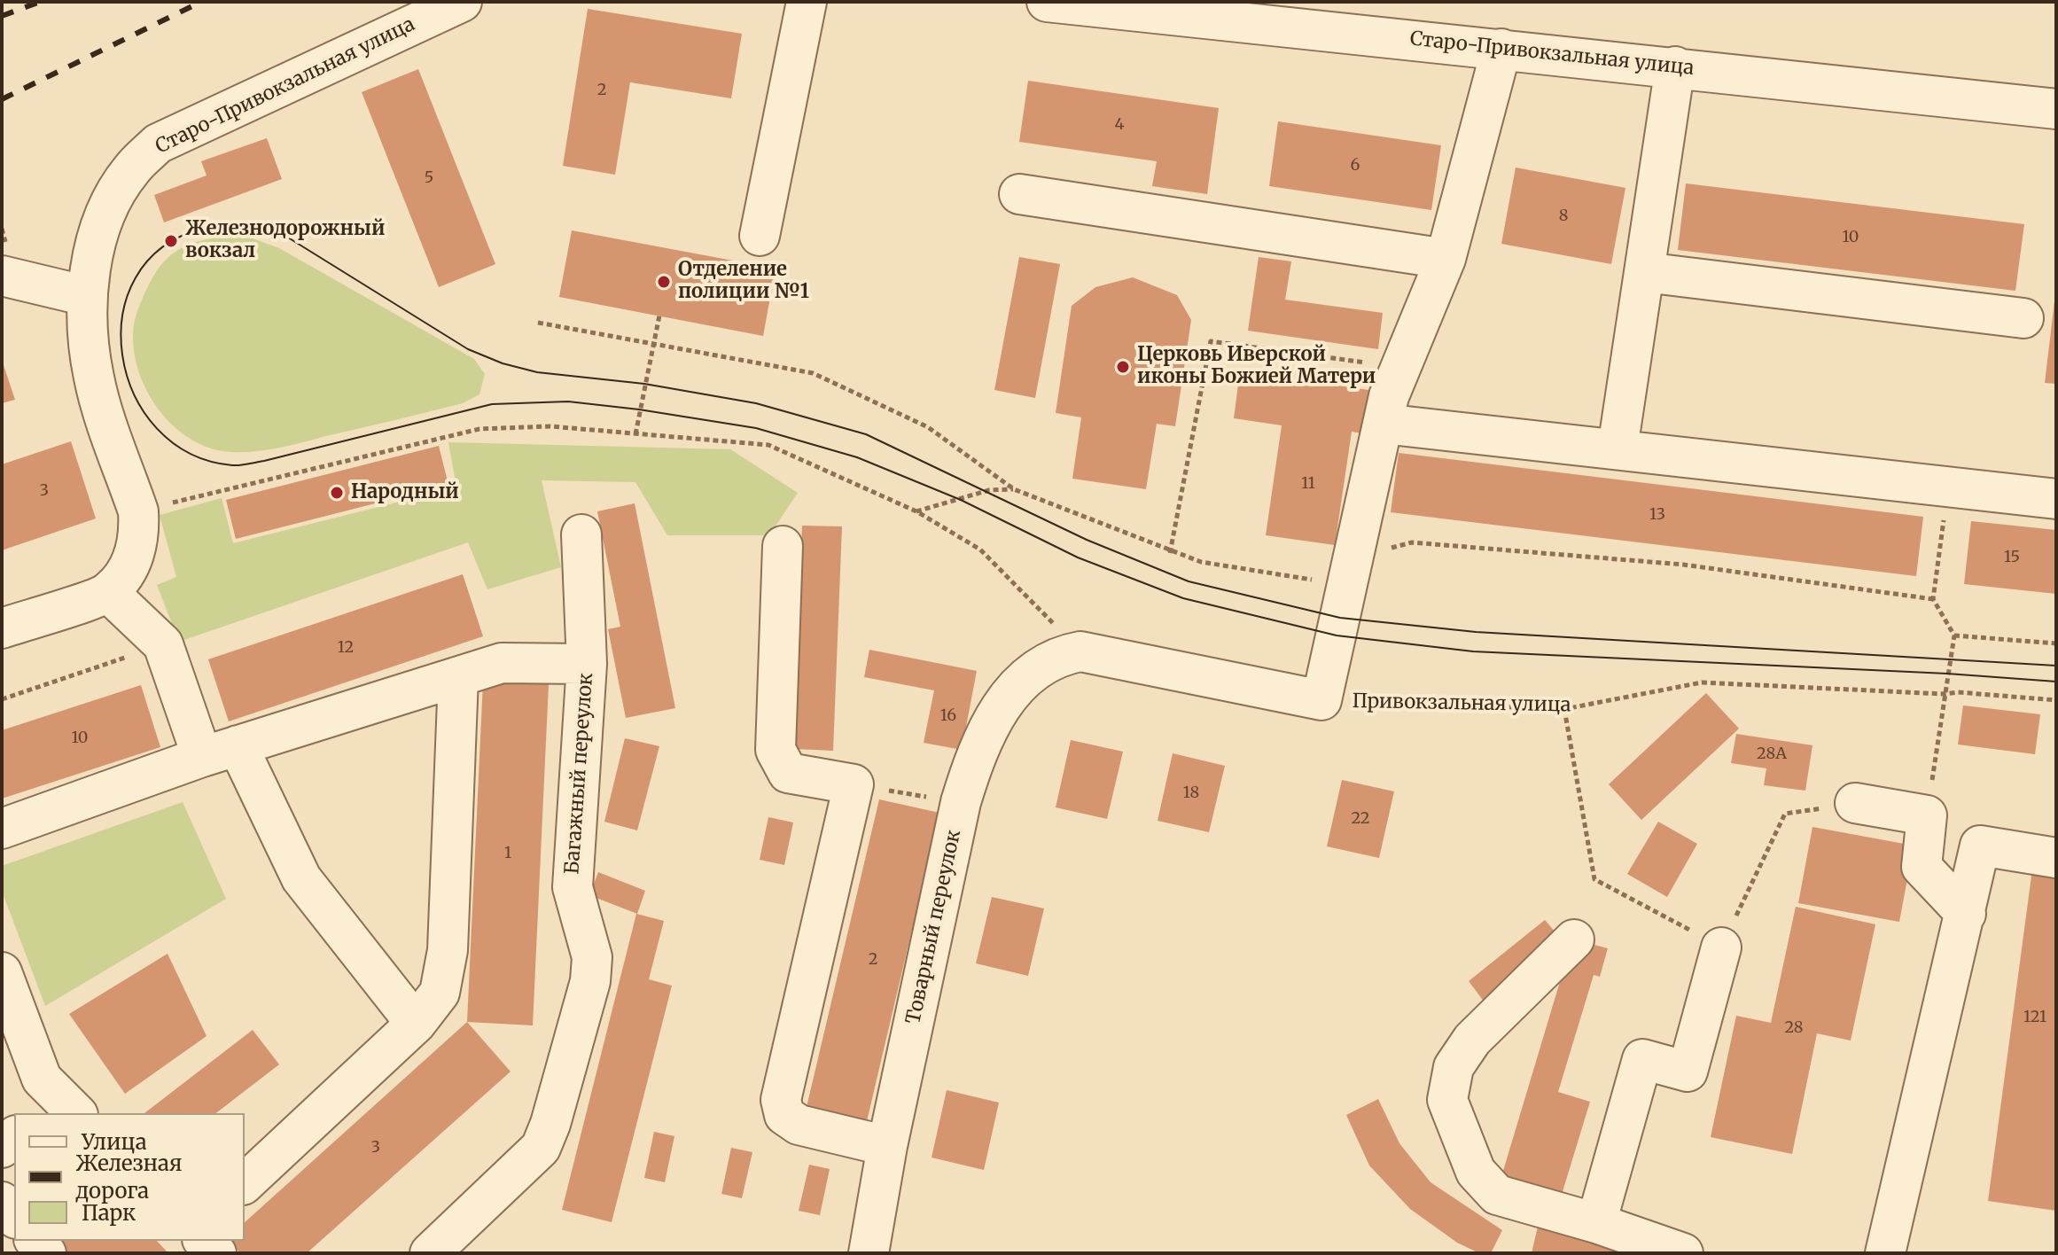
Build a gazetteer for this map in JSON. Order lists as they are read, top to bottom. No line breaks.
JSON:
{"streets":{"street":["Старо-Привокзальная улица","Багажный переулок","Товарный переулок"],"path":["Привокзальная улица"]},"places":["Железнодорожный вокзал","Отделение полиции №1","Церковь Иверской иконы Божией Матери","Народный"],"house_numbers":["2","4","6","5","8","10","11","3","13","15","12","16","10","28А","18","22","1","2","121","28","3"],"legend":["Улица","Железная дорога","Парк"]}
